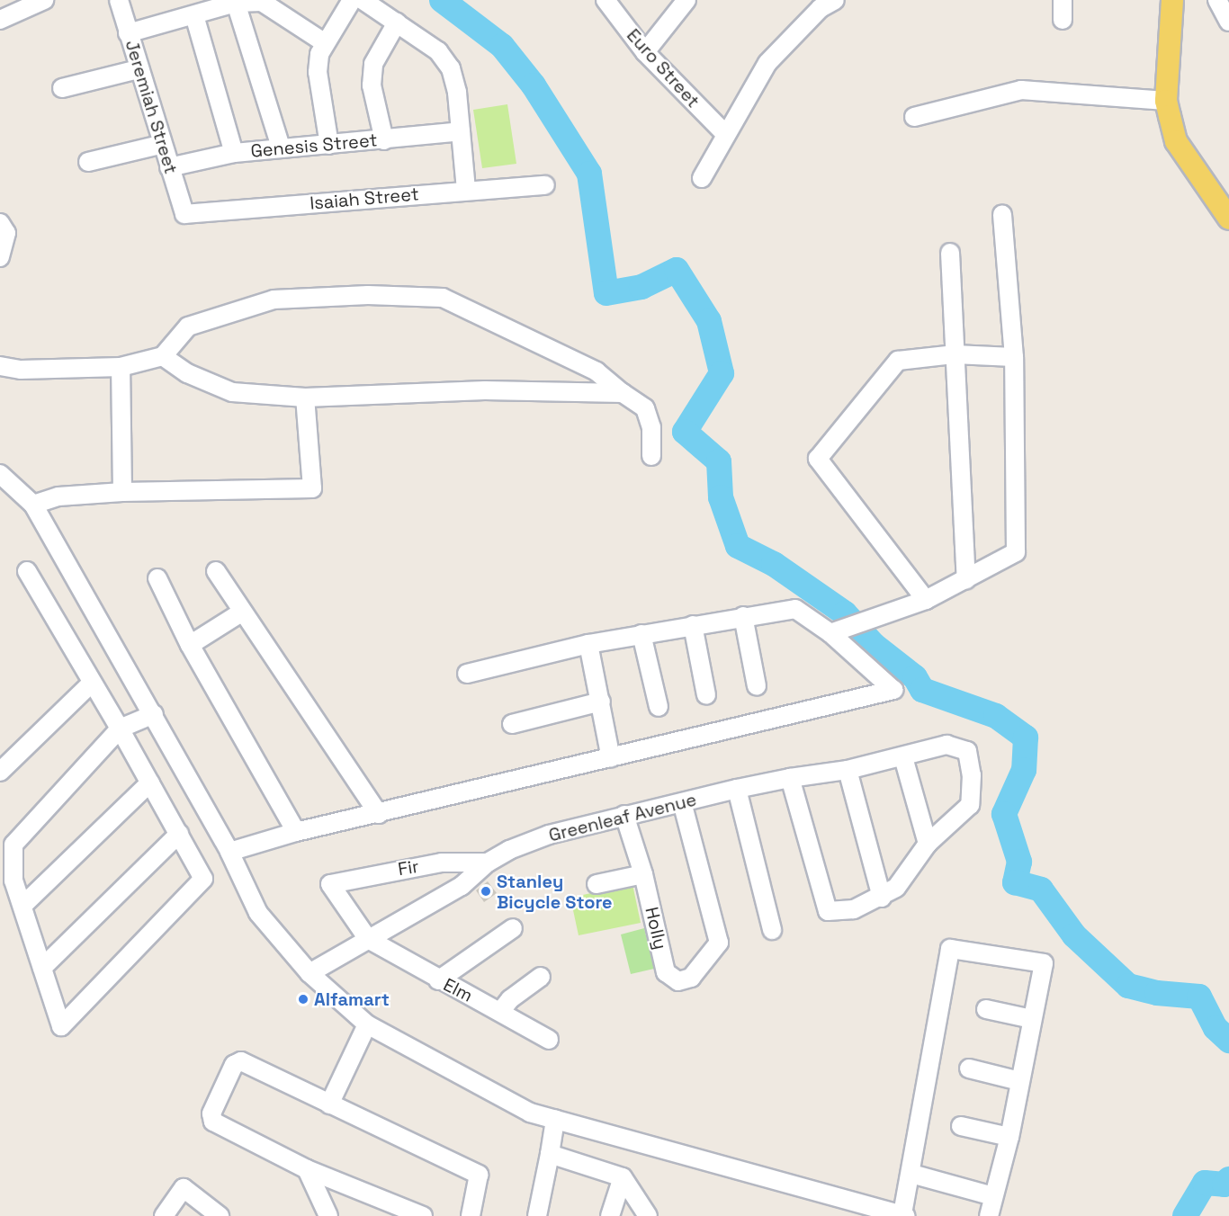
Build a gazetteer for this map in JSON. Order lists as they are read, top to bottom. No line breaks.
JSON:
{"streets":{"street":["Euro Street","Jeremiah Street","Genesis Street","Isaiah Street","Greenleaf Avenue","Fir","Holly","Elm"]},"crossings":[["Jeremiah Street","Genesis Street"],["Jeremiah Street","Isaiah Street"],["Greenleaf Avenue","Fir"],["Greenleaf Avenue","Holly"],["Greenleaf Avenue","Elm"],["Fir","Elm"]],"places":["Stanley Bicycle Store","Alfamart"]}
